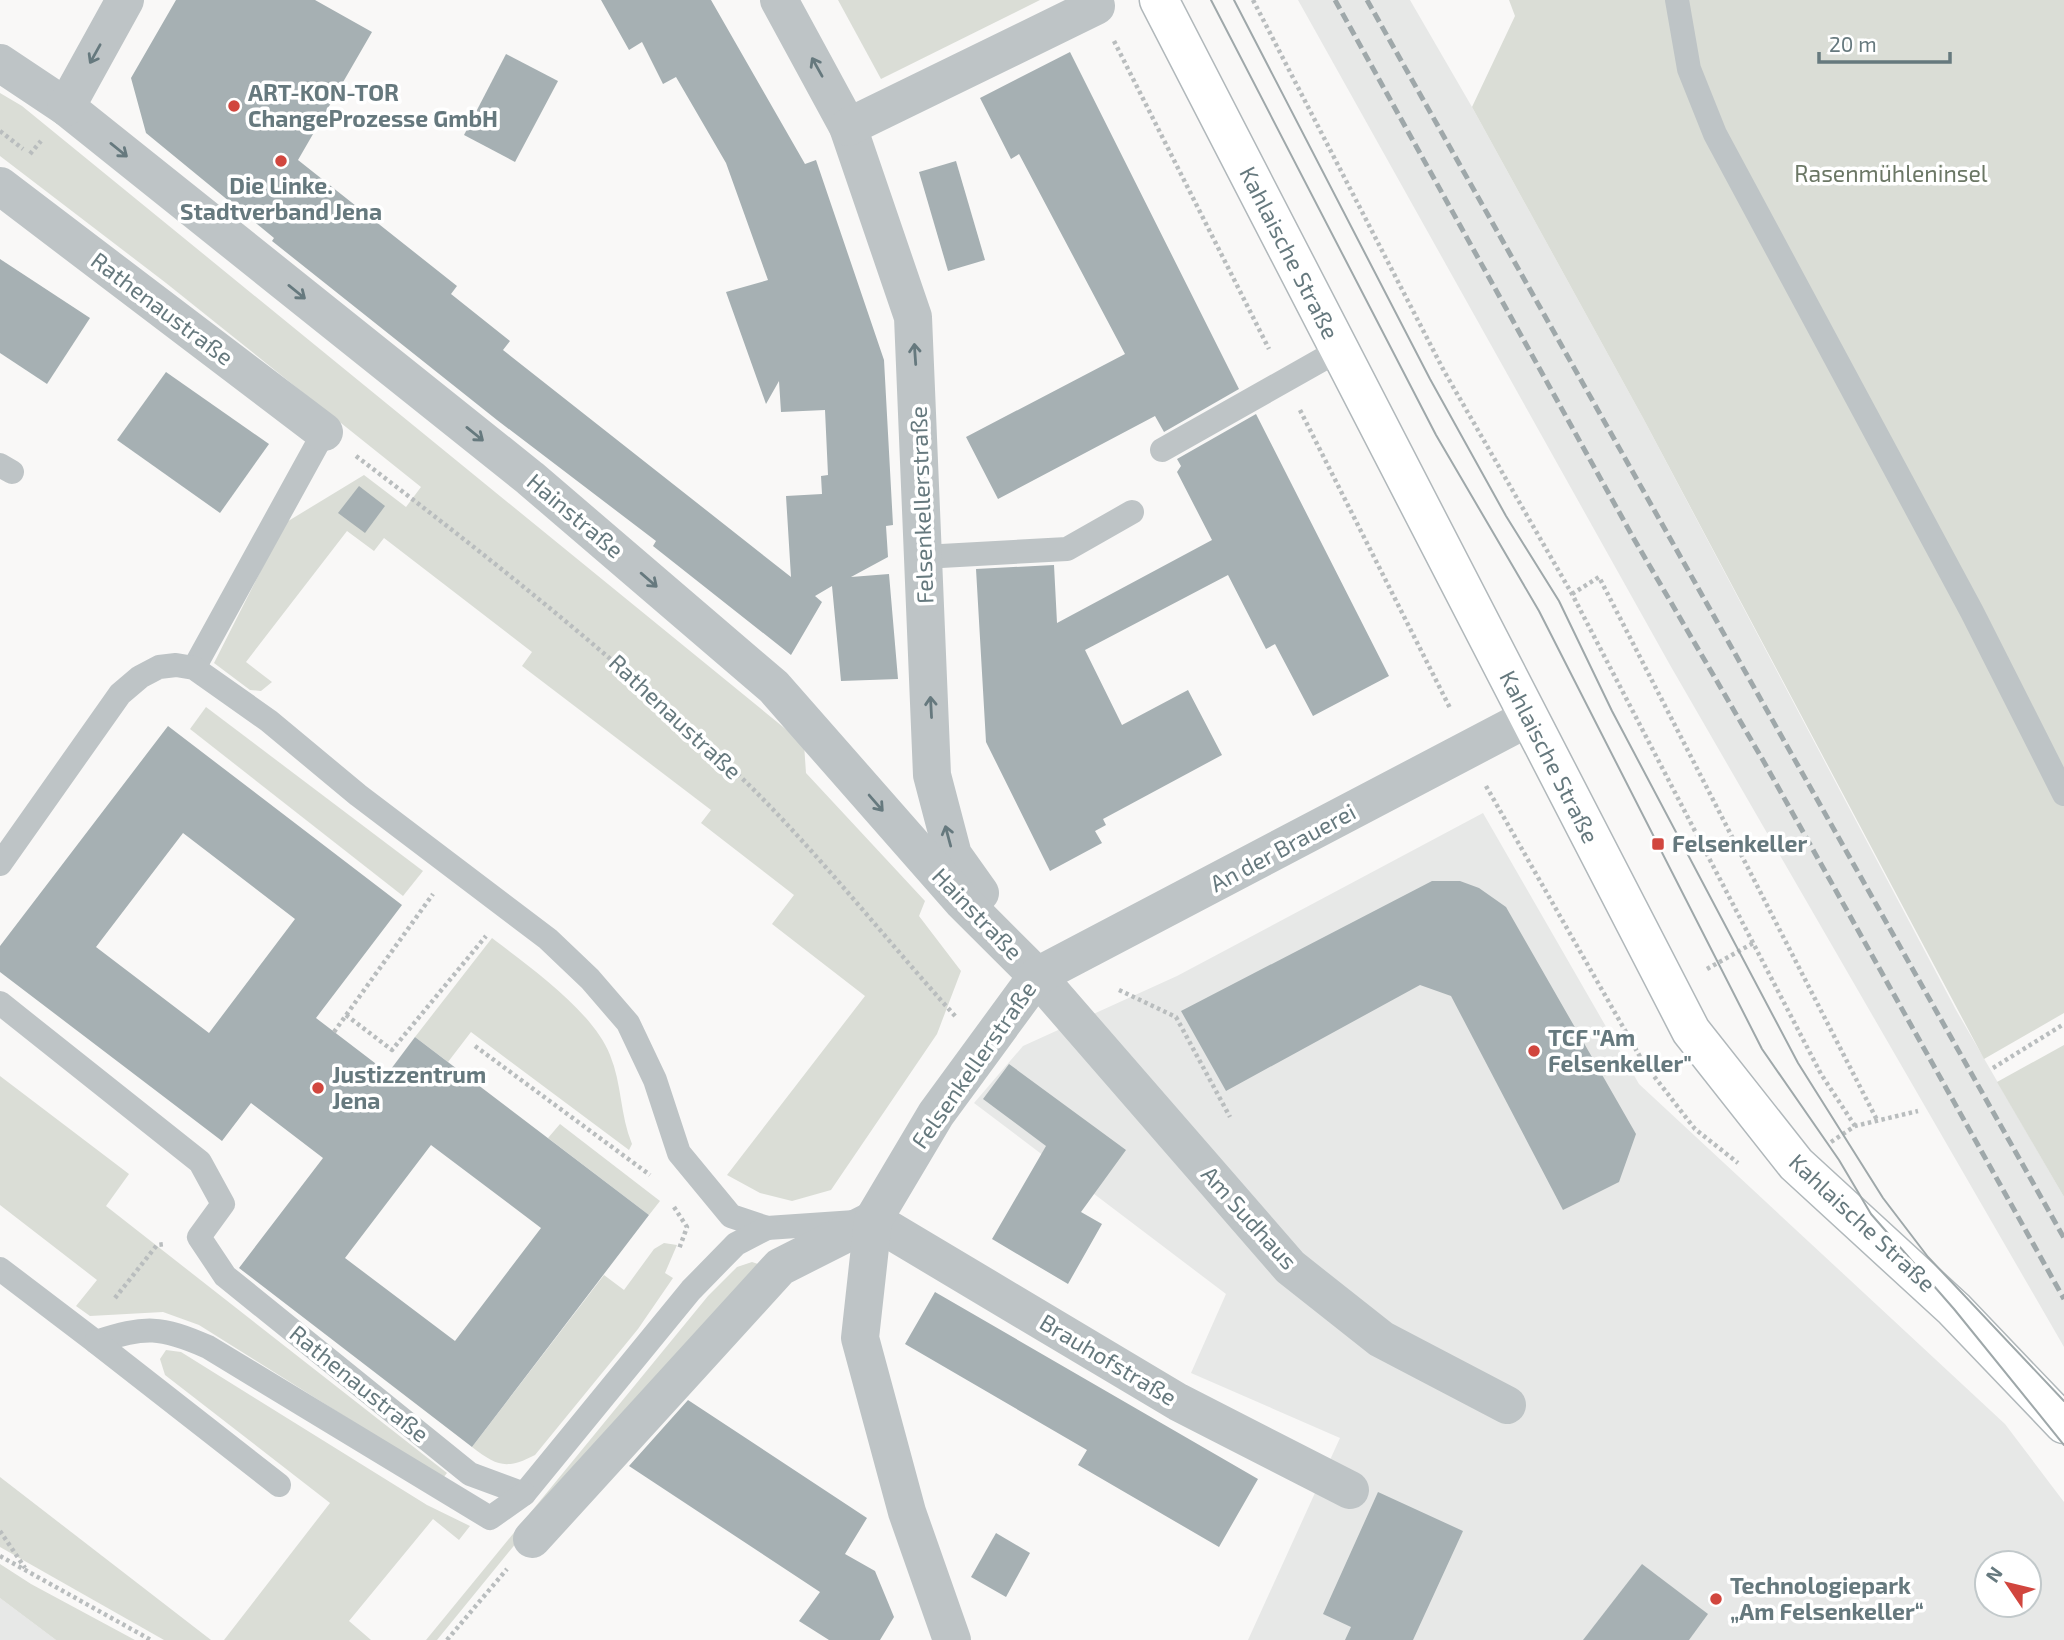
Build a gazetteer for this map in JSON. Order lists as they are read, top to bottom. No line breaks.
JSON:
{"streets":{"main road":["Kahlaische Straße"],"street":["Rathenaustraße","Felsenkellerstraße","Hainstraße","An der Brauerei","Am Sudhaus","Brauhofstraße"]},"crossings":[["Kahlaische Straße","An der Brauerei"],["Rathenaustraße","Felsenkellerstraße"],["Felsenkellerstraße","Hainstraße"],["Felsenkellerstraße","An der Brauerei"],["Felsenkellerstraße","Am Sudhaus"],["Felsenkellerstraße","Brauhofstraße"],["Hainstraße","An der Brauerei"],["Hainstraße","Am Sudhaus"],["An der Brauerei","Am Sudhaus"]],"one_way":["Felsenkellerstraße","Hainstraße"],"parks":["Rasenmühleninsel"],"places":{"other":["ART-KON-TOR ChangeProzesse GmbH","Die Linke. Stadtverband Jena","TCF \"Am Felsenkeller\"","Justizzentrum Jena","Technologiepark „Am Felsenkeller“"],"transit":["Felsenkeller"]},"scale_bar":"20 m","north":"top left"}
